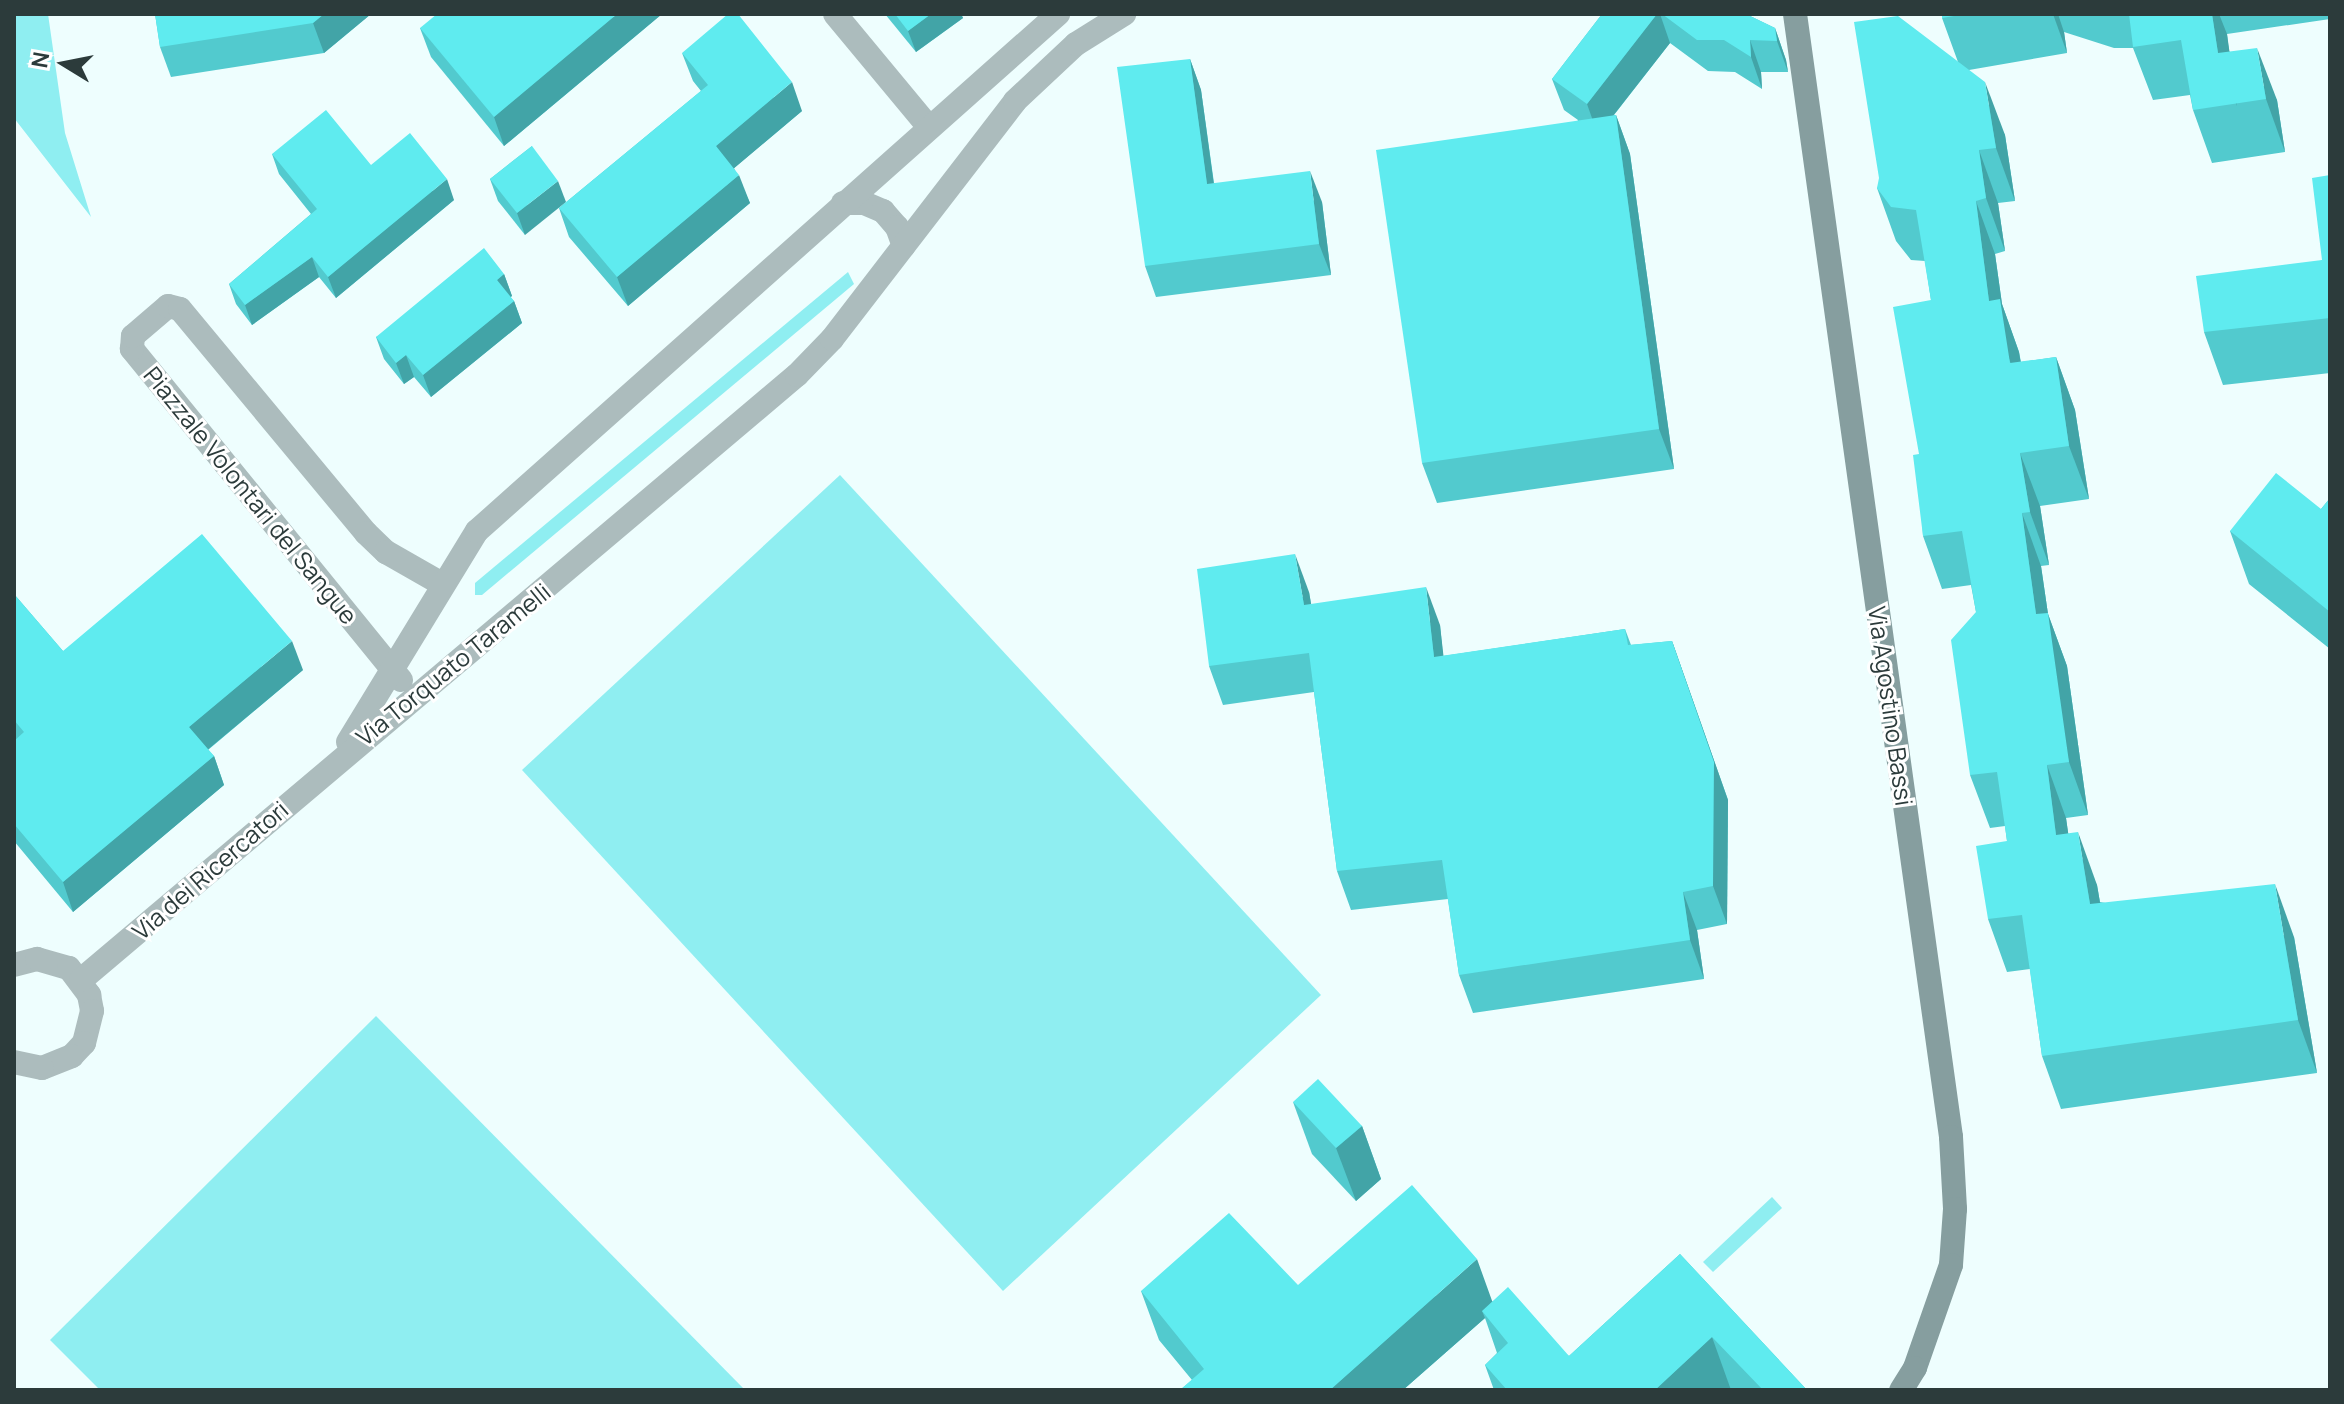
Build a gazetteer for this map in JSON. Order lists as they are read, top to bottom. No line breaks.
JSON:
{"streets":{"main road":["Via Agostino Bassi"],"street":["Piazzale Volontari del Sangue","Via Torquato Taramelli","Via dei Ricercatori"]},"crossings":[["Piazzale Volontari del Sangue","Via Torquato Taramelli"],["Via Torquato Taramelli","Via dei Ricercatori"]],"north":"left"}
